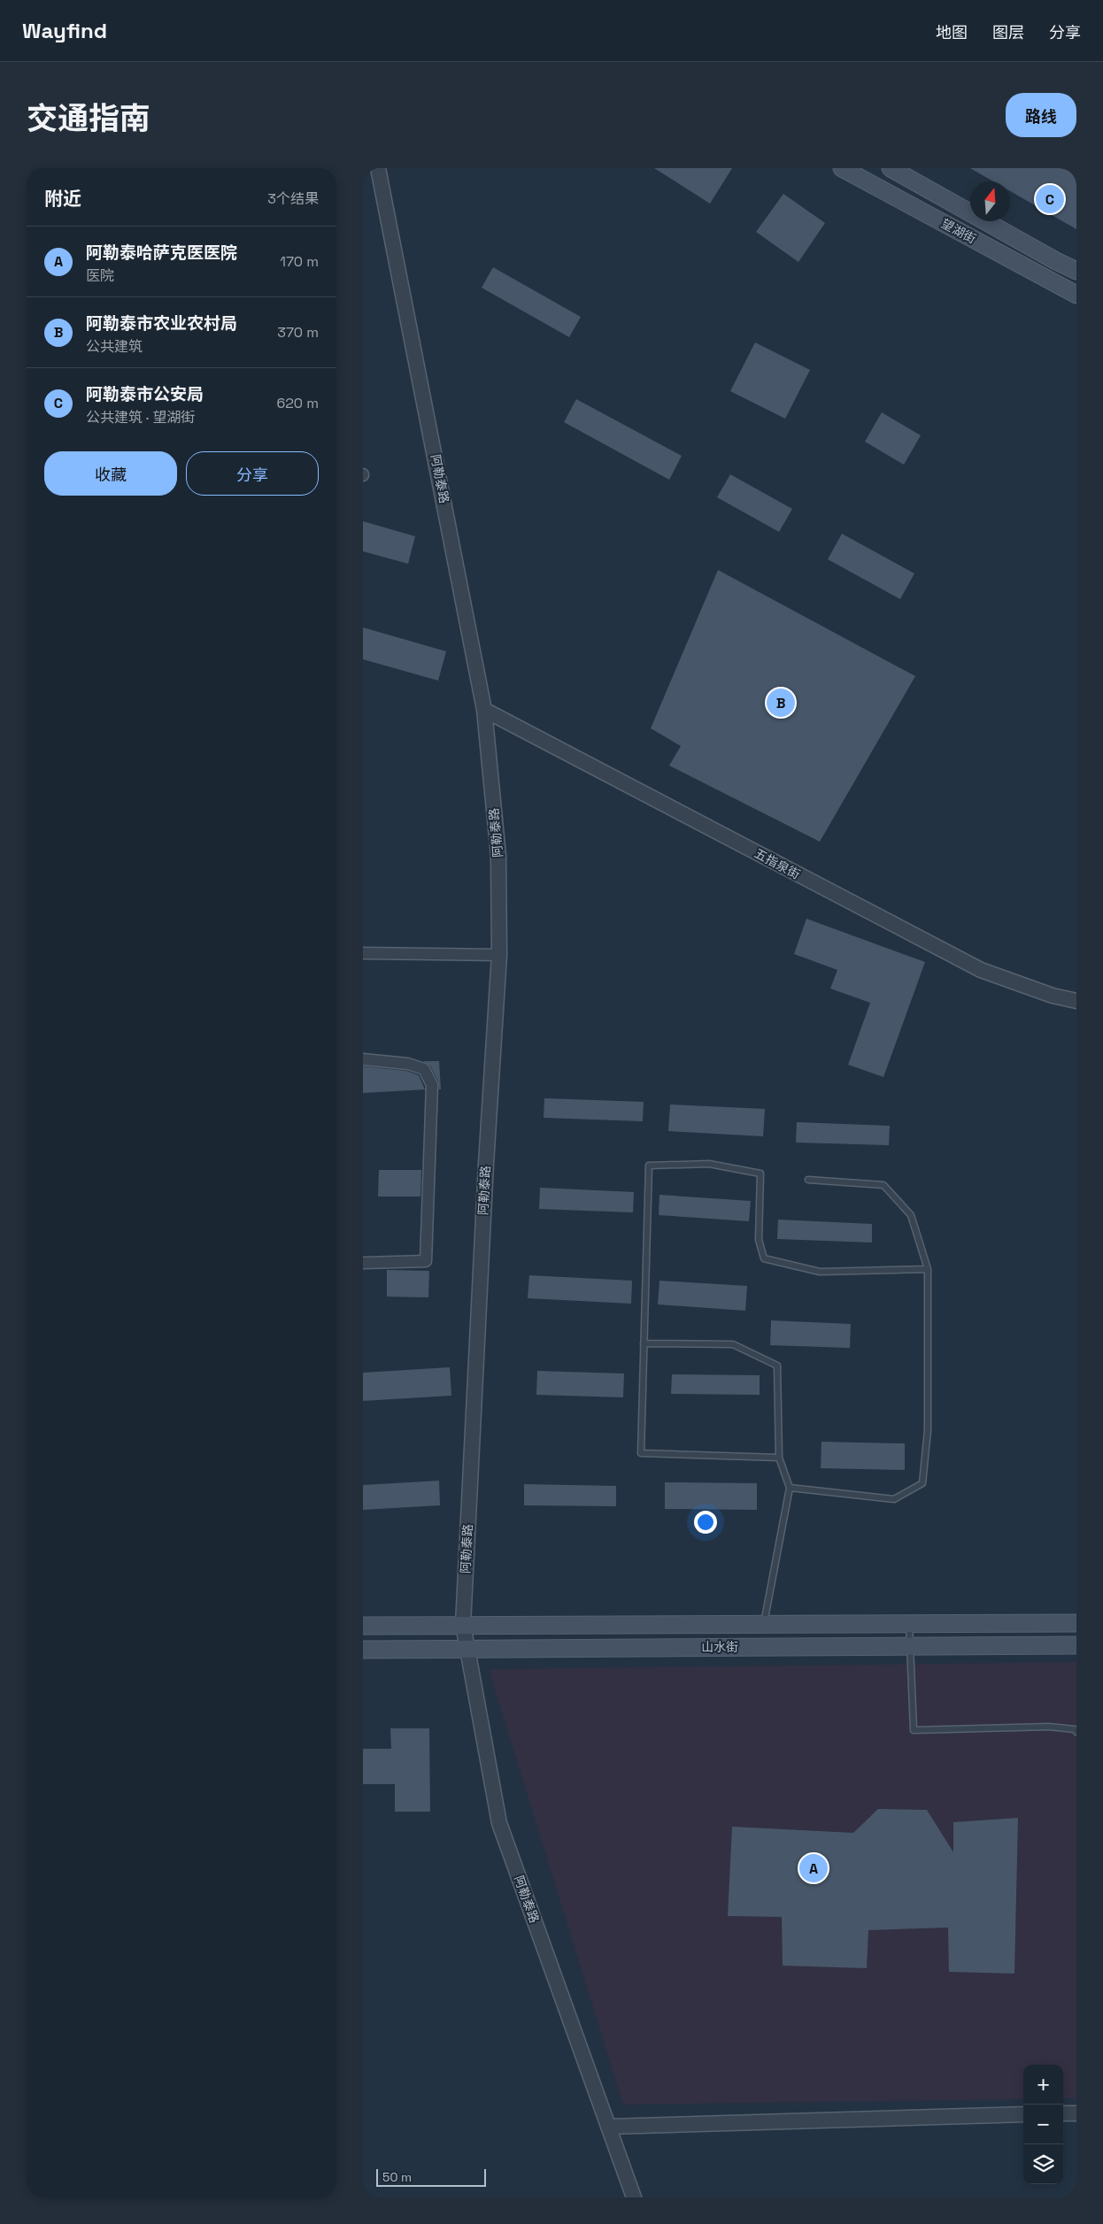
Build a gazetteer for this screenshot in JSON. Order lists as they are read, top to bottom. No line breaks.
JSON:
{"streets":{"main road":["望湖街","山水街"],"street":["阿勒泰路","五指泉街"]},"crossings":[["阿勒泰路","五指泉街"],["阿勒泰路","山水街"]],"scale_bar":"50 m","north":"top","page":{"header":"Wayfind","nav":["地图","图层","分享"],"title":"交通指南","buttons":["路线",["收藏","分享"]],"heading":["附近","3个结果"],"pins":["C","B","A"],"list":[{"mark":"A","name":"阿勒泰哈萨克医医院","note":"医院","value":"170 m"},{"mark":"B","name":"阿勒泰市农业农村局","note":"公共建筑","value":"370 m"},{"mark":"C","name":"阿勒泰市公安局","note":"公共建筑 · 望湖街","value":"620 m"}],"map_buttons":["+","−"],"scale":"50 m"}}
